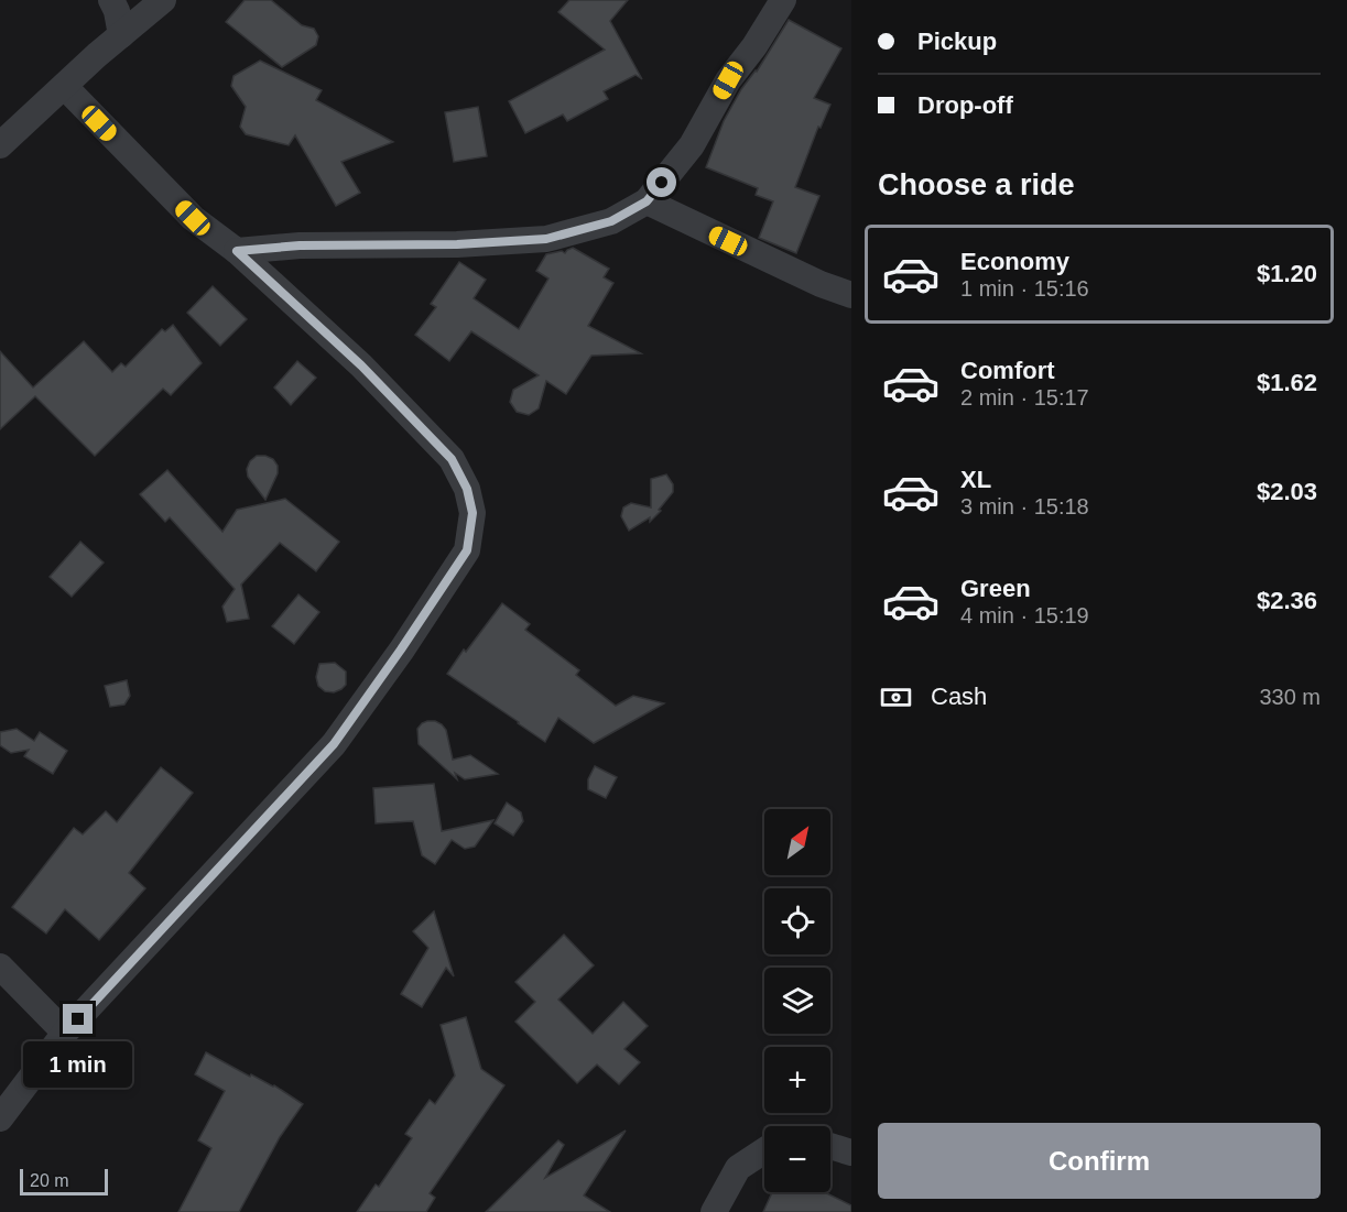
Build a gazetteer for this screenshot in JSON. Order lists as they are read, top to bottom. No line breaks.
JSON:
{"scale_bar":"20 m","north":"top right","page":{"banner":["Pickup","Drop-off"],"heading":"Choose a ride","list":[{"name":"Economy","note":"1 min · 15:16","value":"$1.20"},{"name":"Comfort","note":"2 min · 15:17","value":"$1.62"},{"name":"XL","note":"3 min · 15:18","value":"$2.03"},{"name":"Green","note":"4 min · 15:19","value":"$2.36"}],"pay":["Cash","330 m"],"map_buttons":["+","−"],"bubble":"1 min","buttons":"Confirm","scale":"20 m"}}
